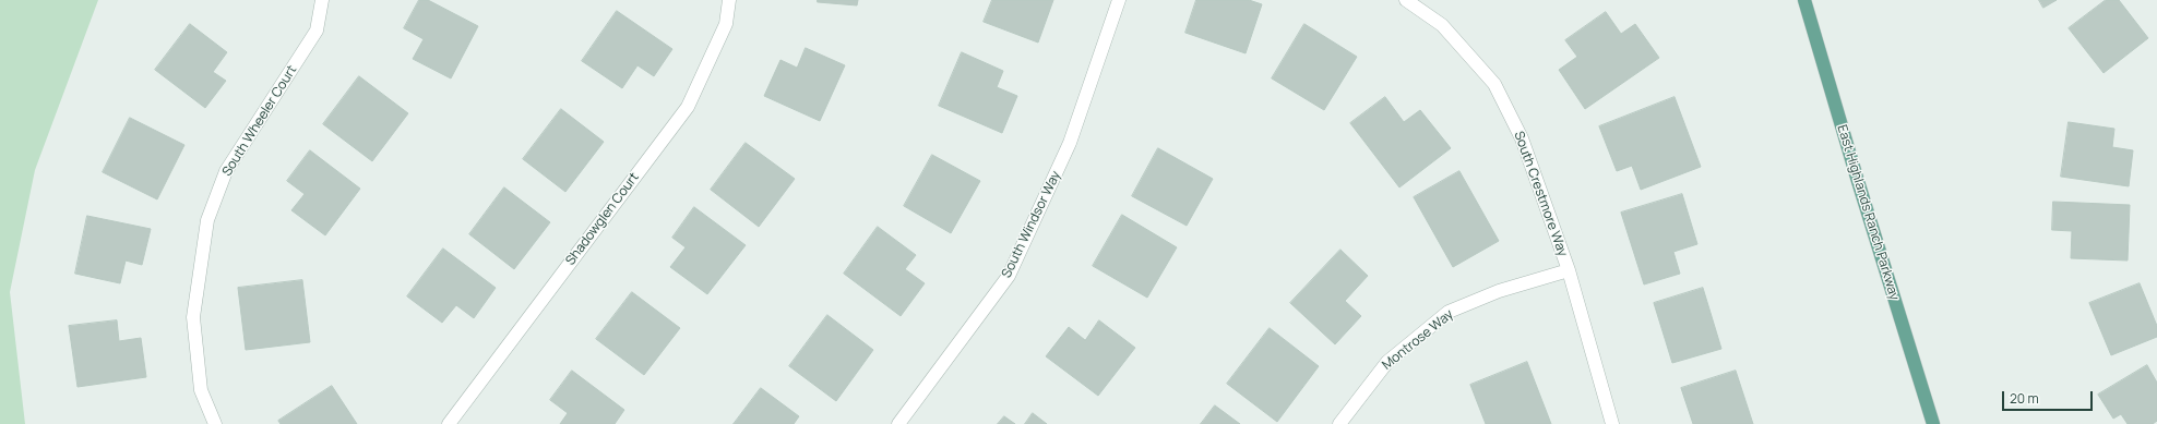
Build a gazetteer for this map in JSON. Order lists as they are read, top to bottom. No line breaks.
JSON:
{"streets":{"main road":["East Highlands Ranch Parkway"],"street":["South Wheeler Court","South Crestmore Way","Shadowglen Court","South Windsor Way","Montrose Way"]},"crossings":[["South Crestmore Way","Montrose Way"]],"scale_bar":"20 m"}
